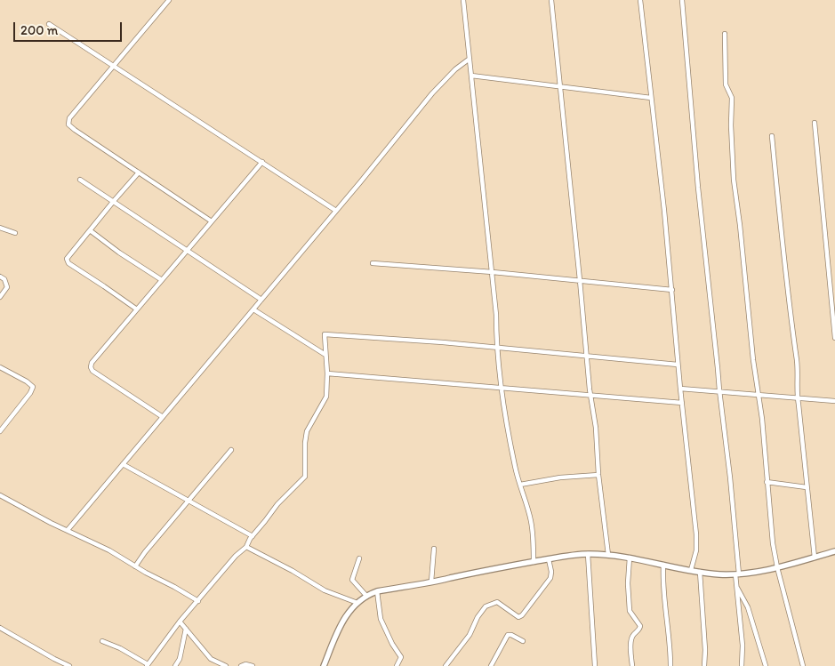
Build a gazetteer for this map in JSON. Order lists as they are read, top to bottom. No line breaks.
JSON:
{"scale_bar":"200 m"}
